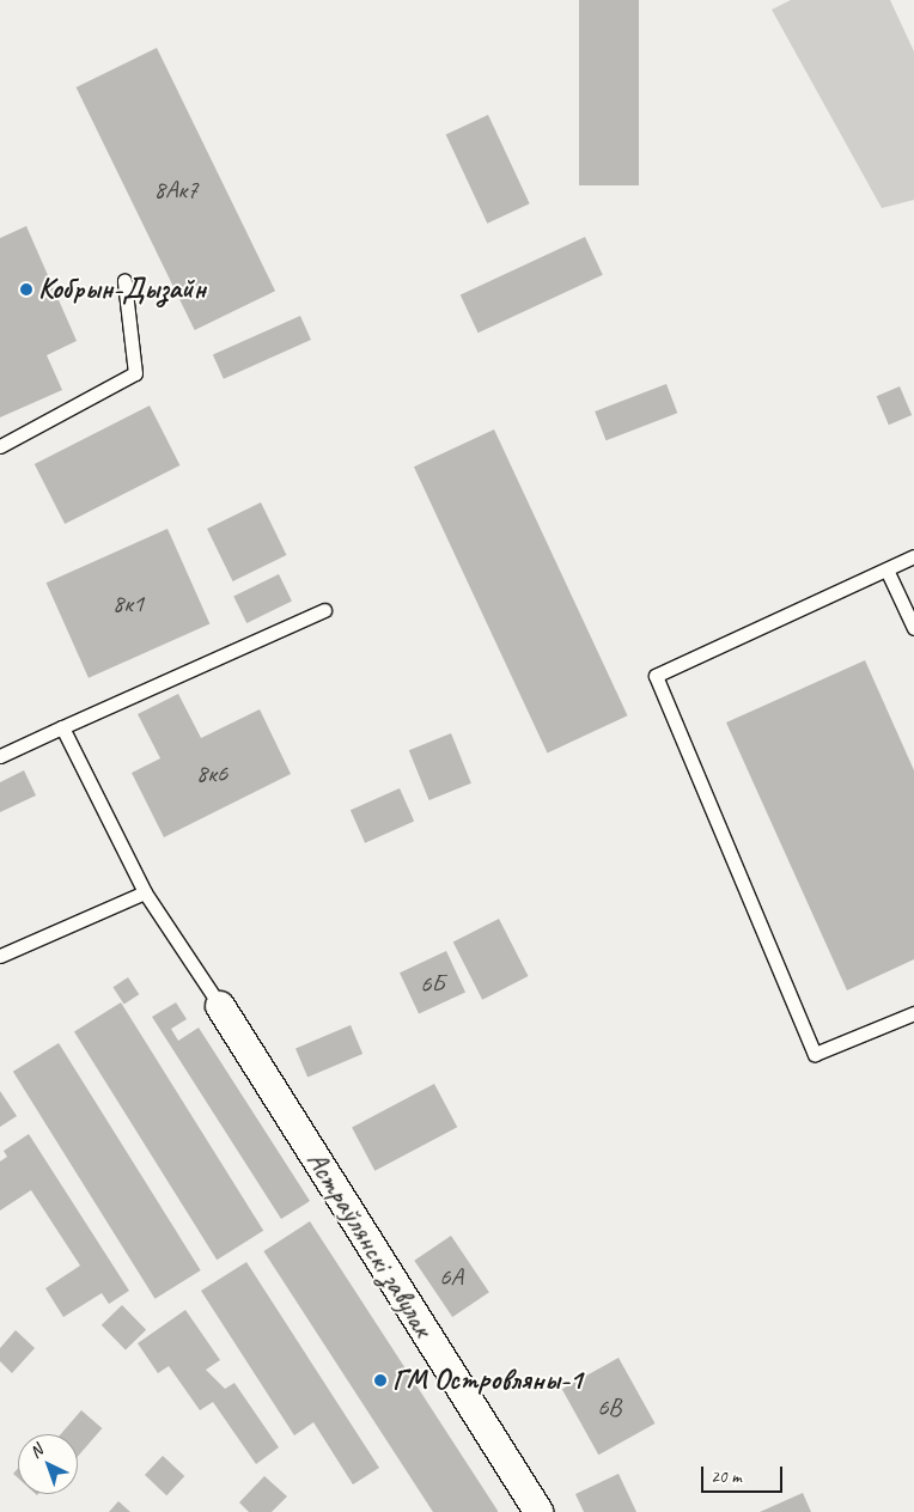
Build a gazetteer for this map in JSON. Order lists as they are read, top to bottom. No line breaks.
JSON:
{"streets":{"street":["Астраўлянскі завулак"]},"places":["Кобрын-Дызайн","ГМ Островляны-1"],"house_numbers":["8Ак7","8к1","8к6","6Б","6А","6В"],"scale_bar":"20 m","north":"top left"}
